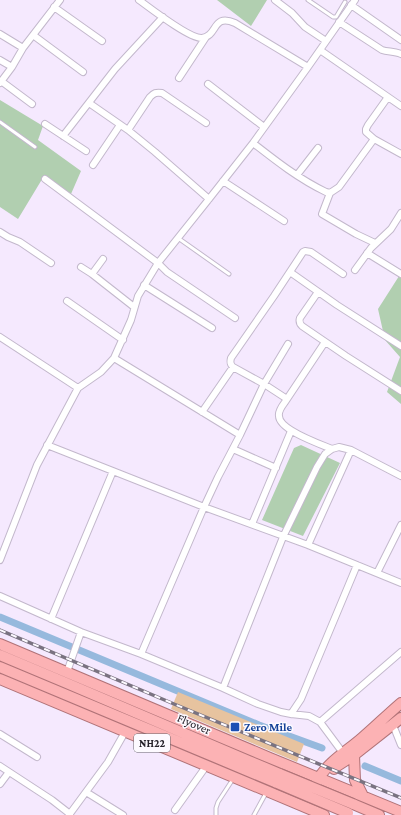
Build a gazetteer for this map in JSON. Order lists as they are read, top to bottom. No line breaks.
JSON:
{"streets":{"highway":["Flyover","NH22"]},"places":{"transit":["Zero Mile"]}}
